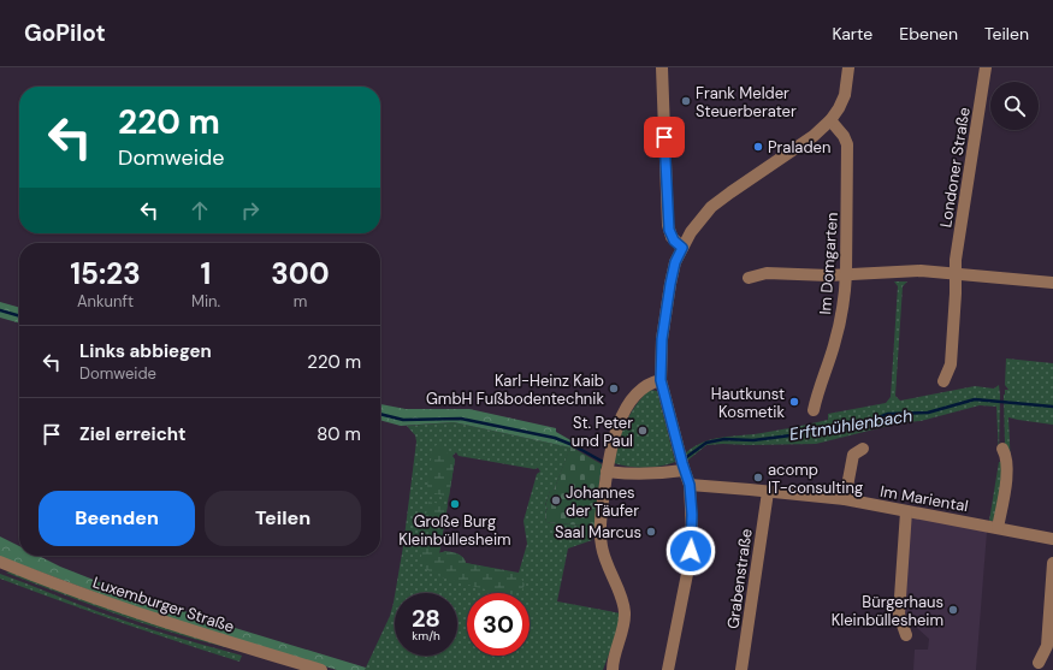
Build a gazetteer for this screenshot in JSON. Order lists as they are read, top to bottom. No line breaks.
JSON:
{"streets":{"street":["Londoner Straße","Im Domgarten","Im Mariental","Grabenstraße","Luxemburger Straße"]},"crossings":[["Im Mariental","Grabenstraße"]],"water":["Erftmühlenbach"],"places":["Frank Melder Steuerberater","Praladen","Karl-Heinz Kaib GmbH Fußbodentechnik","Hautkunst Kosmetik","St. Peter und Paul","acomp IT-consulting","Johannes der Täufer","Große Burg Kleinbüllesheim","Saal Marcus","Bürgerhaus Kleinbüllesheim"],"page":{"header":"GoPilot","nav":["Karte","Ebenen","Teilen"],"turn":["220 m","Domweide"],"eta":["15:23","Ankunft","1","Min.","300","m"],"list":[{"name":"Links abbiegen","note":"Domweide","value":"220 m"},{"name":"Ziel erreicht","value":"80 m"}],"buttons":["Beenden","Teilen"],"speed":"28 km/h","limit":"30"}}
